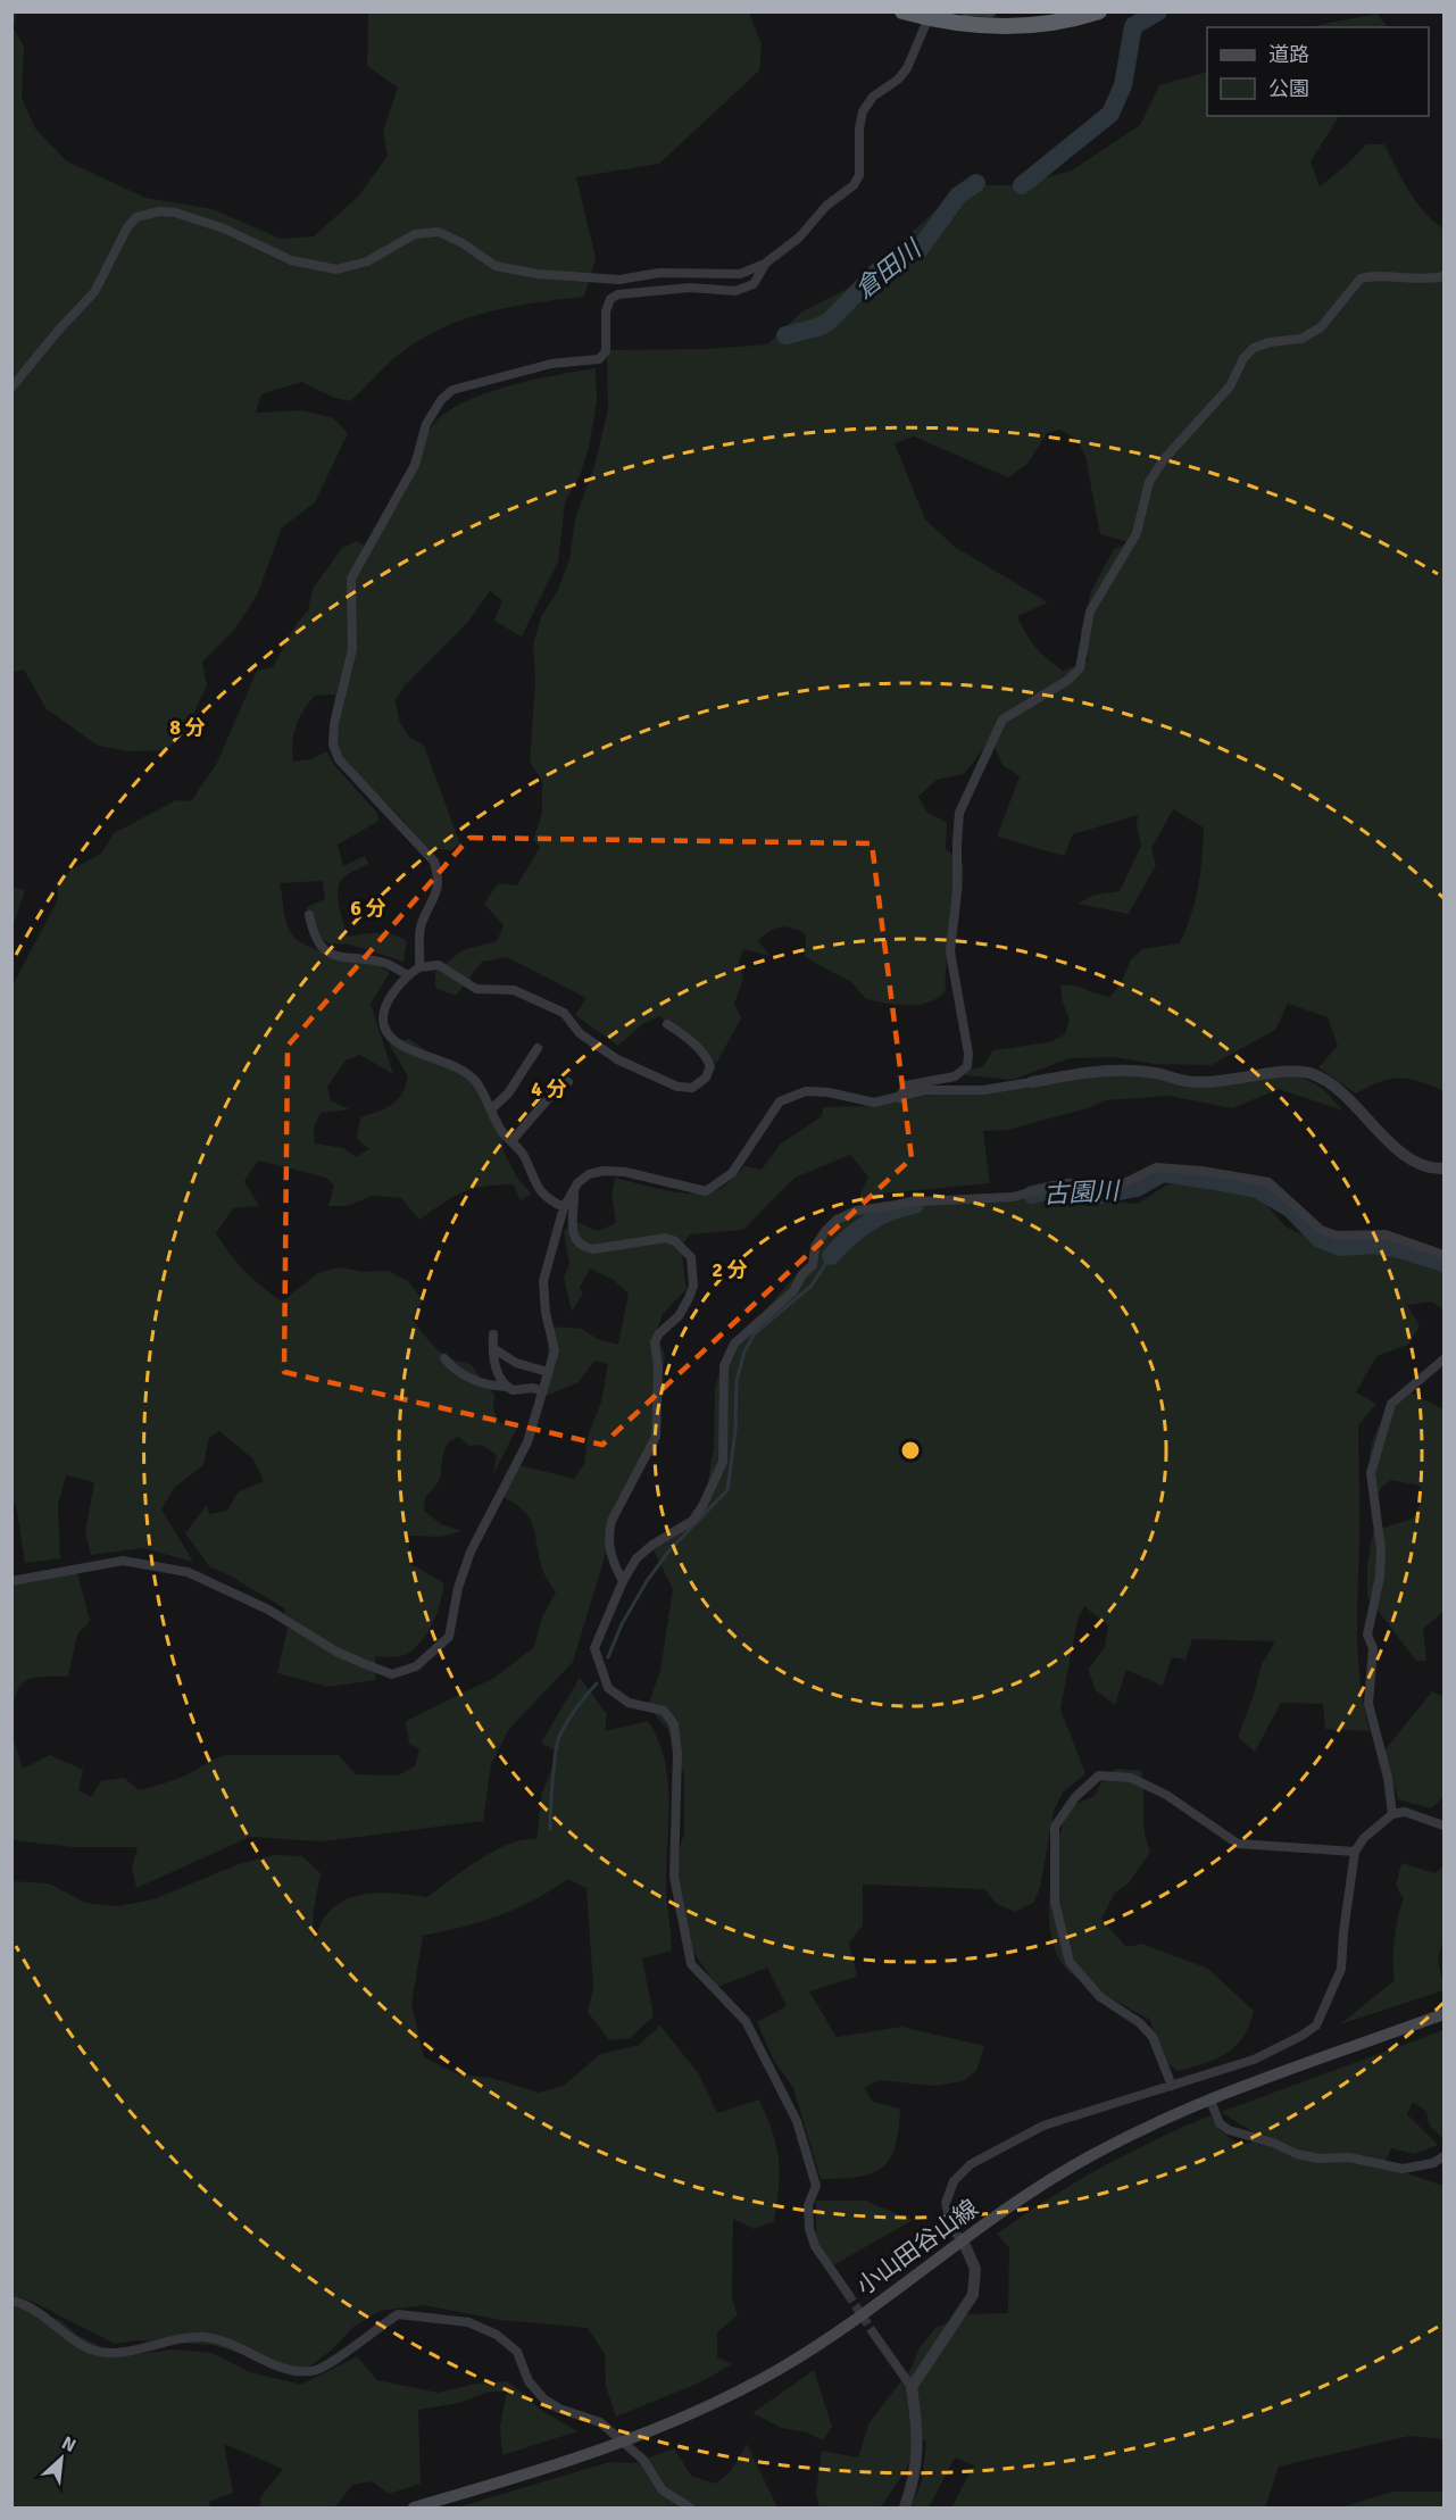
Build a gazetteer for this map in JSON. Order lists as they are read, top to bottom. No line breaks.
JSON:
{"streets":{"main road":["小山田谷山線"]},"water":["倉田川","古園川"],"legend":["道路","公園"],"north":"top right","rings":["8 分","6 分","4 分","2 分"]}
